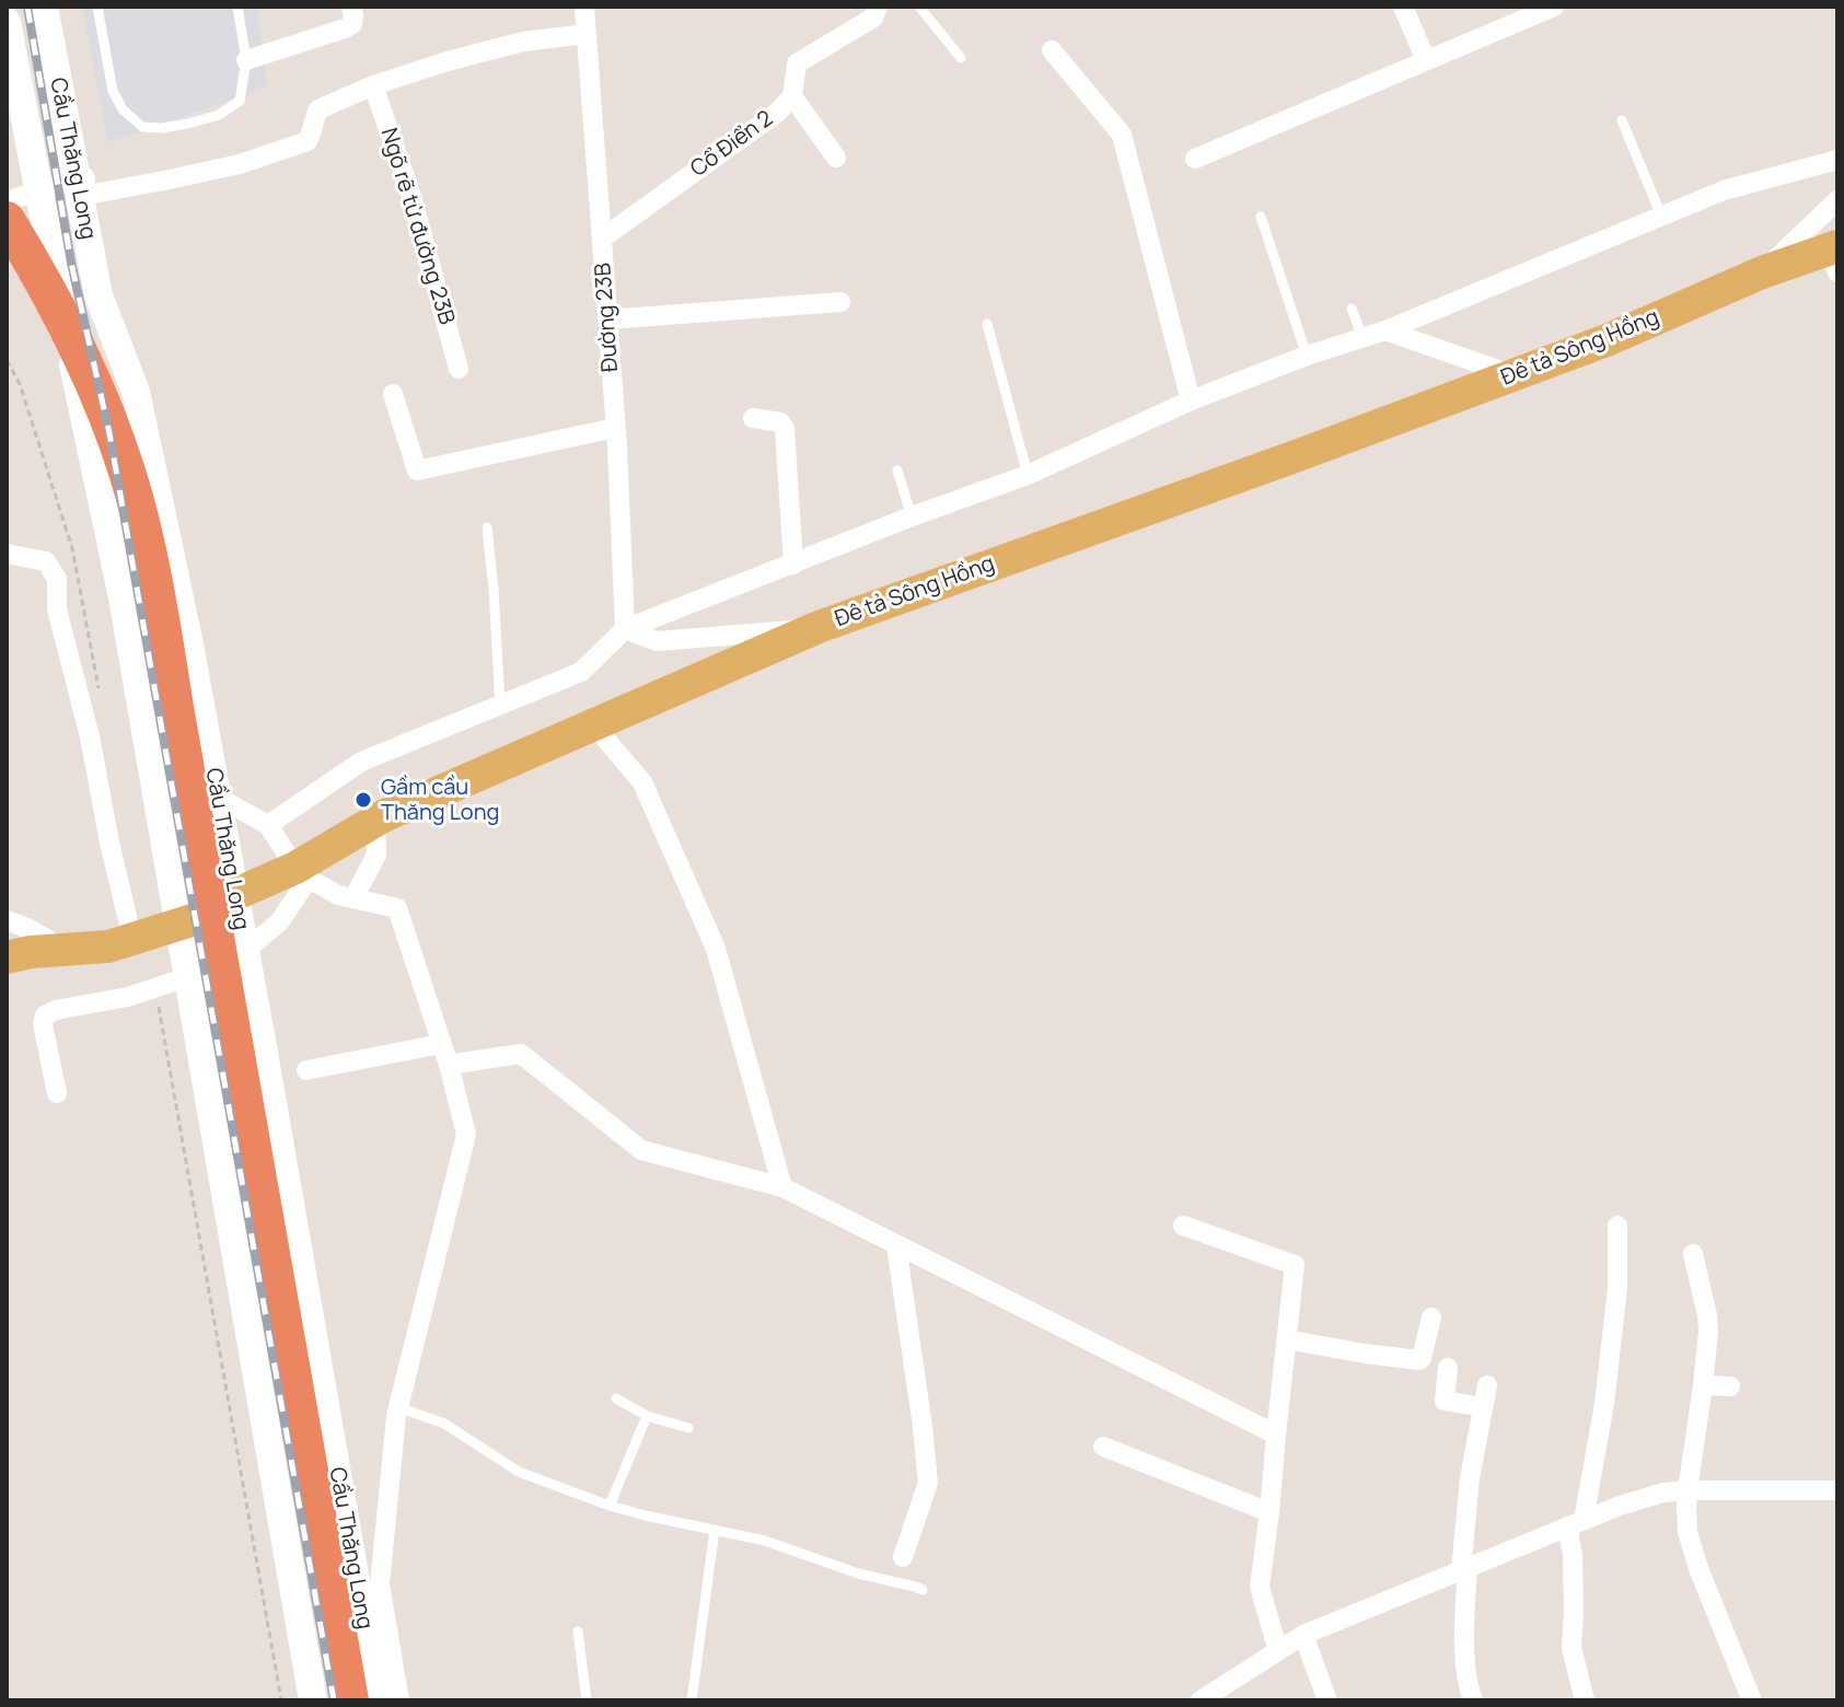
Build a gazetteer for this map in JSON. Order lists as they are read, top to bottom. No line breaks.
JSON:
{"streets":{"highway":["Cầu Thăng Long"],"main road":["Đê tả Sông Hồng"],"street":["Cổ Điển 2","Ngõ rẽ từ đường 23B","Đường 23B"]},"crossings":[["Cổ Điển 2","Đường 23B"]],"places":["Gầm cầu Thăng Long"]}
